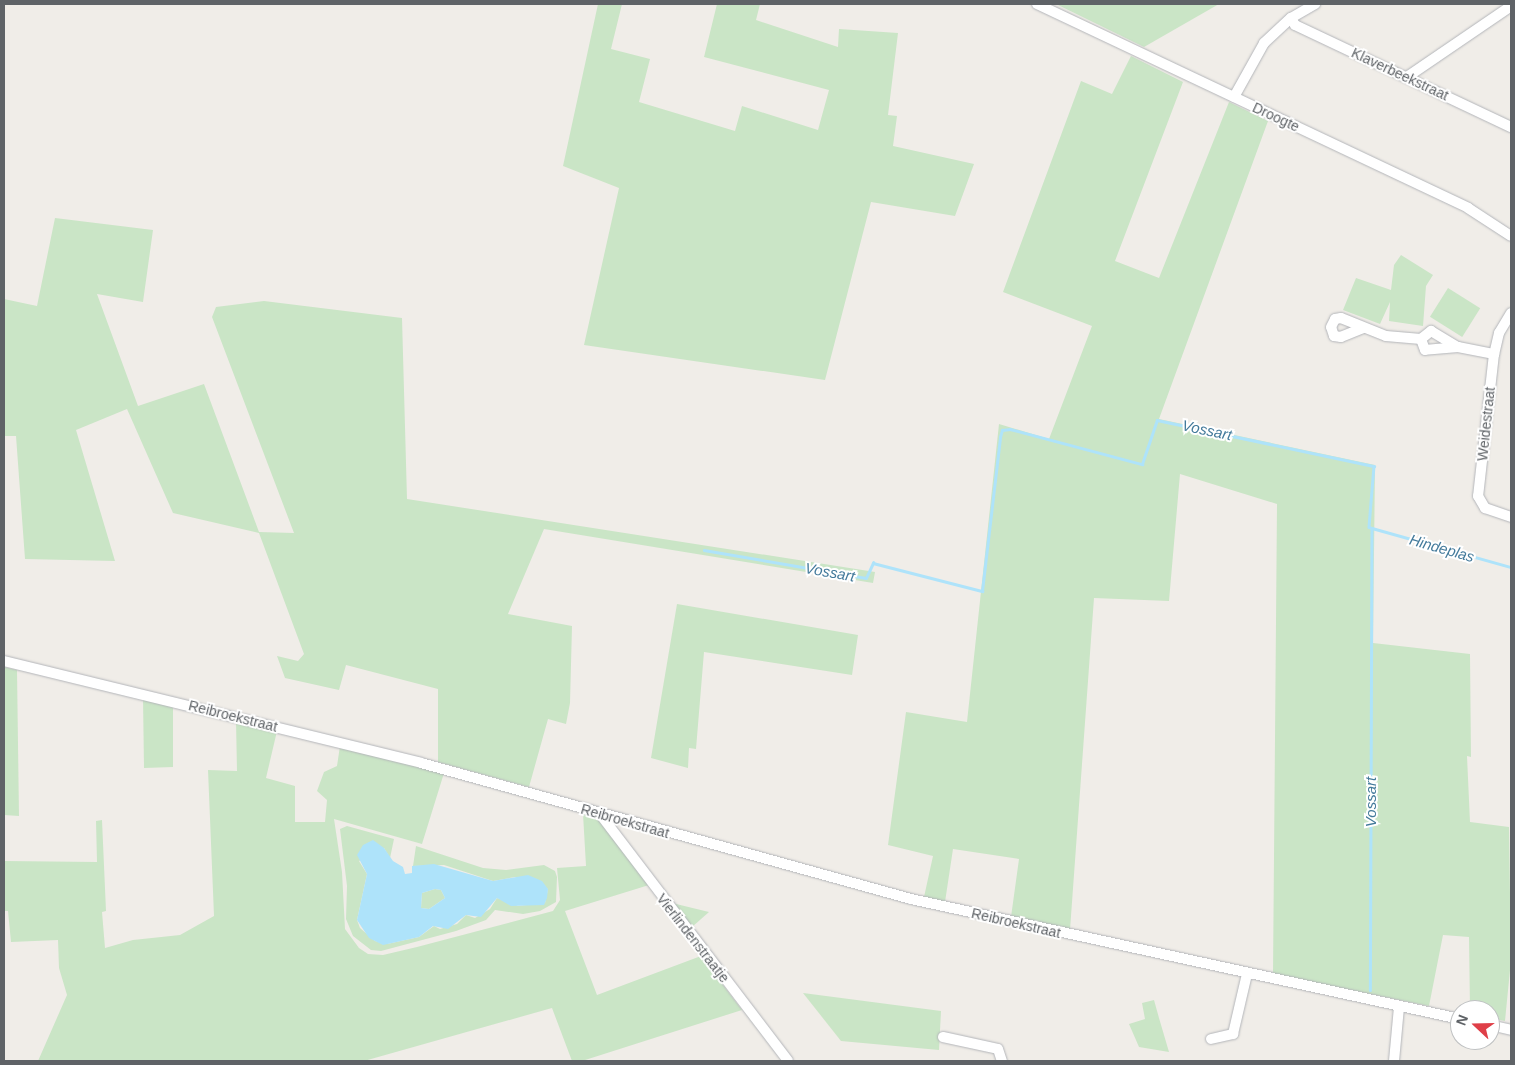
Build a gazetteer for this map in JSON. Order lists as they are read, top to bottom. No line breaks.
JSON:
{"streets":{"street":["Klaverbeekstraat","Droogte","Weidestraat","Reibroekstraat","Vierlindenstraatje"]},"crossings":[["Reibroekstraat","Vierlindenstraatje"]],"water":["Vossart","Hindeplas"],"north":"left"}
